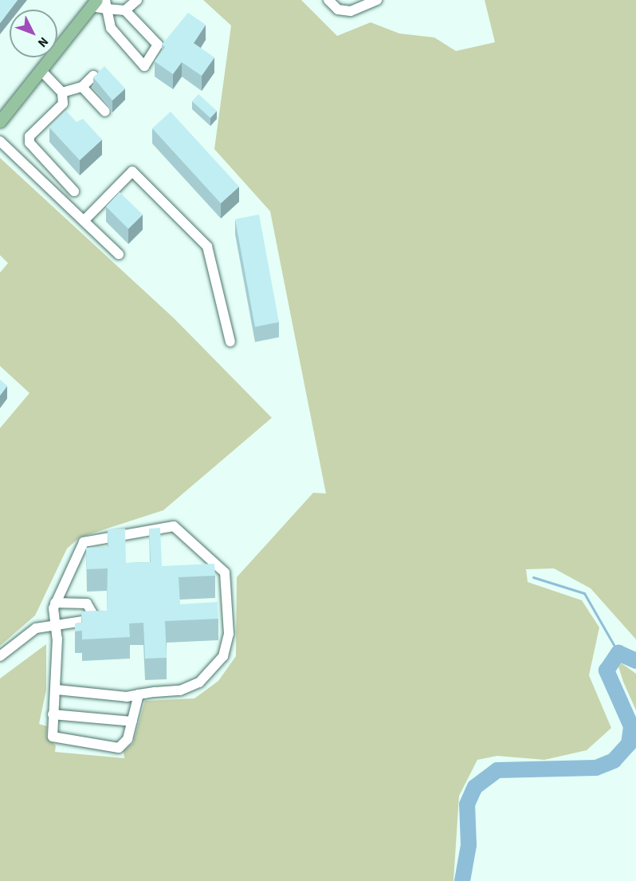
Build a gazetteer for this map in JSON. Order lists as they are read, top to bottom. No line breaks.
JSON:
{"north":"bottom right"}
